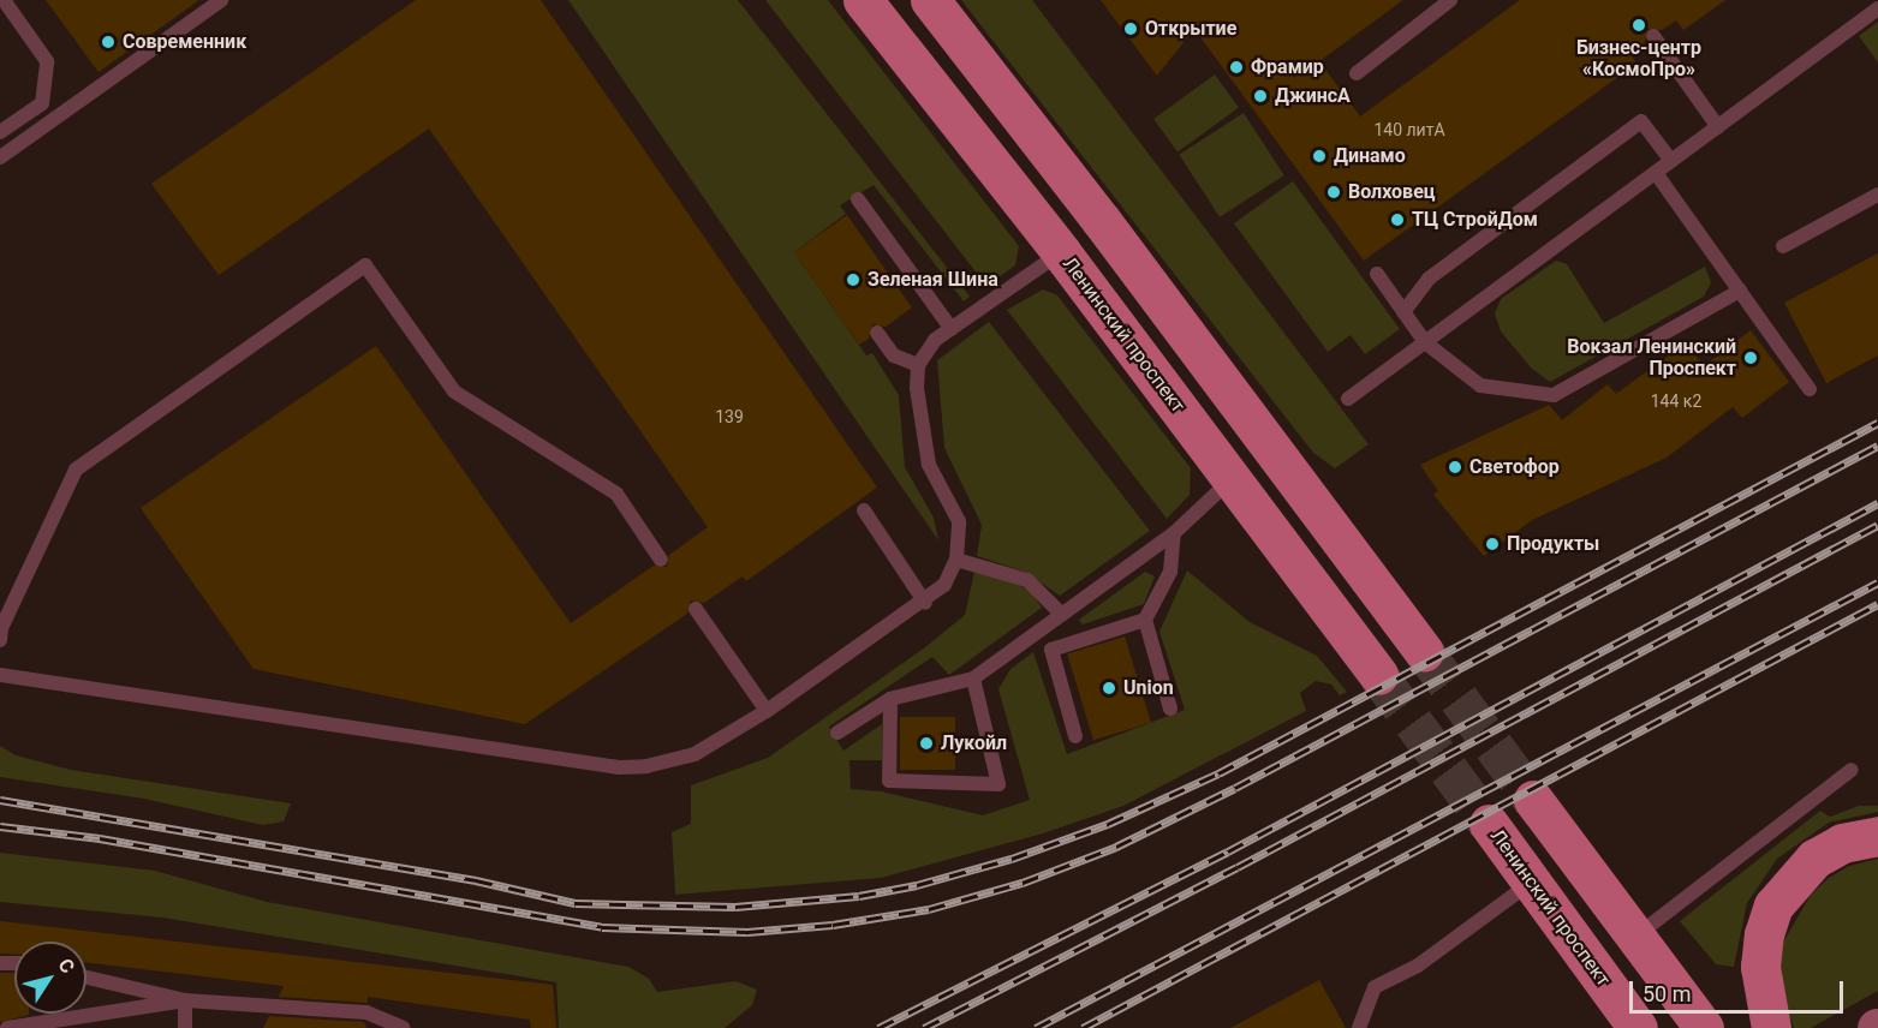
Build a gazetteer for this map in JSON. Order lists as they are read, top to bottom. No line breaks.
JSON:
{"streets":{"main road":["Ленинский проспект"]},"places":["Бизнес-центр «КосмоПро»","Открытие","Современник","Фрамир","ДжинсА","Динамо","Волховец","ТЦ СтройДом","Зеленая Шина","Вокзал Ленинский Проспект","Светофор","Продукты","Union","Лукойл"],"house_numbers":["140 литА","144 к2","139"],"scale_bar":"50 m","north":"top right"}
